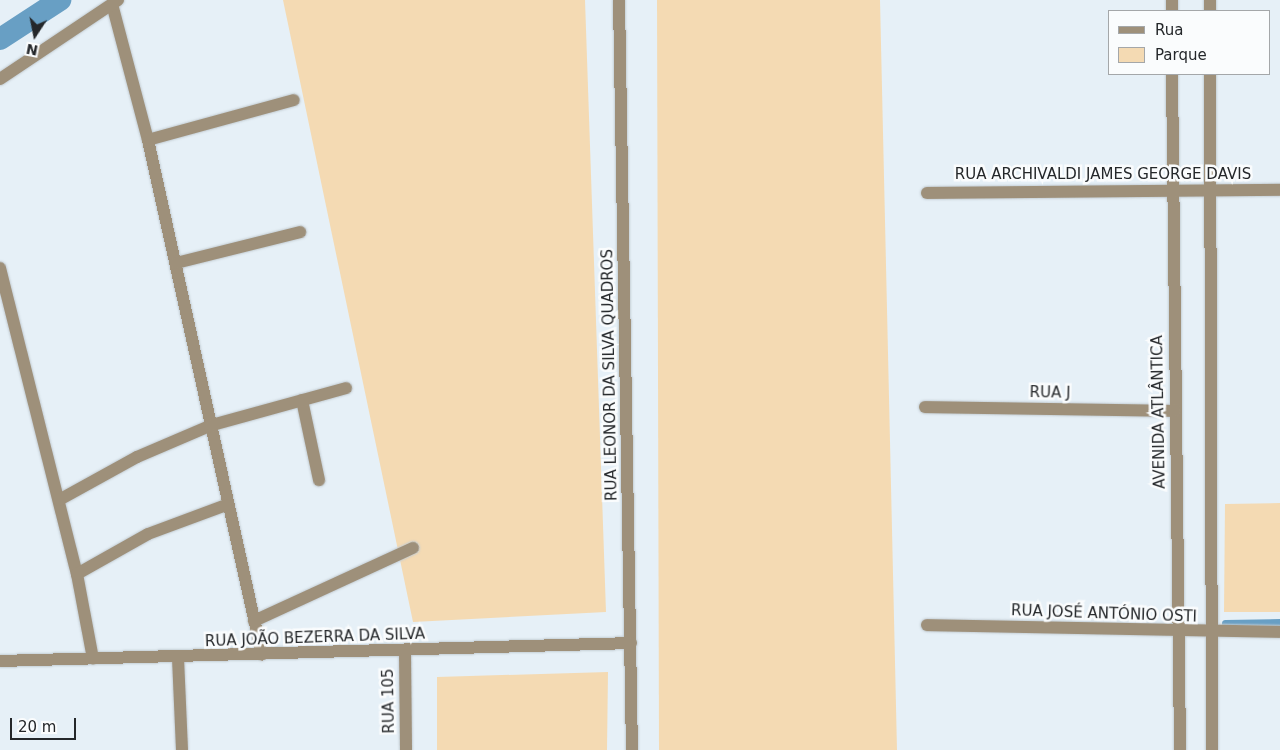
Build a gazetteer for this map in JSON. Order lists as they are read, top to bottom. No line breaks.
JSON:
{"streets":{"street":["RUA ARCHIVALDI JAMES GEORGE DAVIS","RUA LEONOR DA SILVA QUADROS","RUA J","AVENIDA ATLÂNTICA","RUA JOSÉ ANTÓNIO OSTI","RUA JOÃO BEZERRA DA SILVA","RUA 105"]},"crossings":[["RUA ARCHIVALDI JAMES GEORGE DAVIS","AVENIDA ATLÂNTICA"],["RUA LEONOR DA SILVA QUADROS","RUA JOÃO BEZERRA DA SILVA"],["RUA J","AVENIDA ATLÂNTICA"],["AVENIDA ATLÂNTICA","RUA JOSÉ ANTÓNIO OSTI"],["RUA JOÃO BEZERRA DA SILVA","RUA 105"]],"legend":["Rua","Parque"],"scale_bar":"20 m","north":"bottom"}
